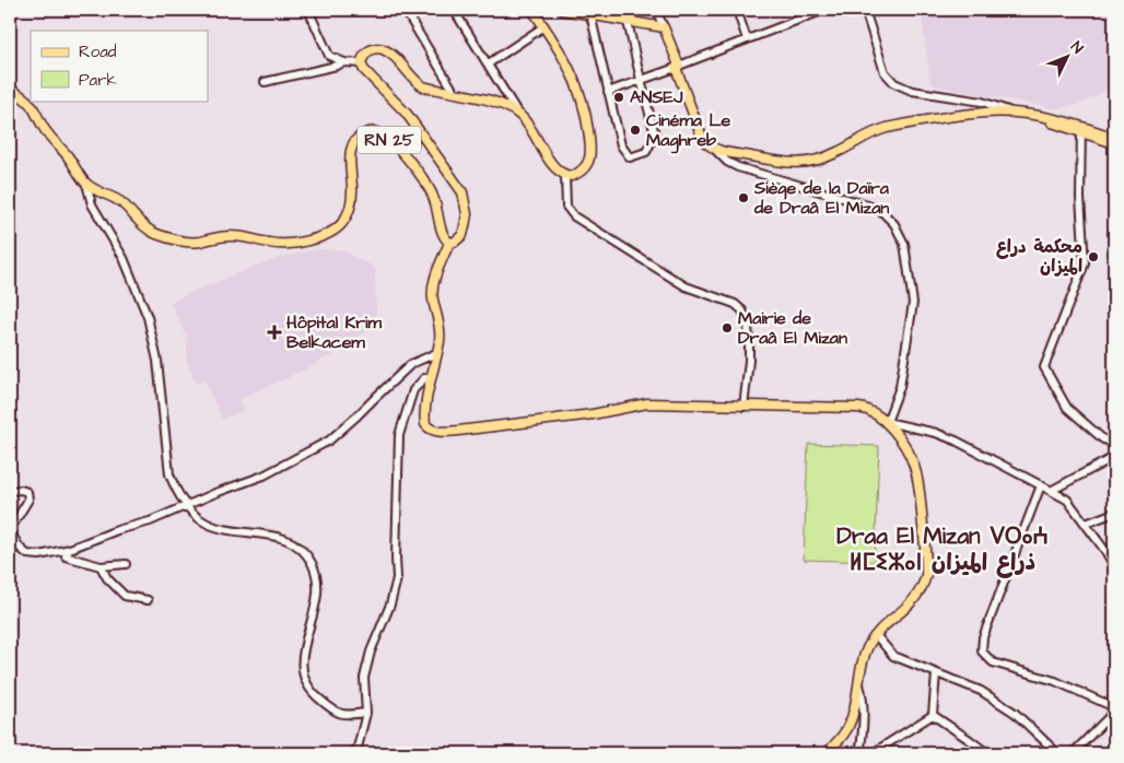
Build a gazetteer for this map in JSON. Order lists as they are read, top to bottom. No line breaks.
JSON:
{"streets":{"main road":["RN 25"]},"districts":["Draa El Mizan ⴸⵔⴰⵄ ⵍⵎⵉⵣⴰⵏ ذراع الميزان"],"places":{"other":["ANSEJ","Cinéma Le Maghreb","Siège de la Daïra de Draâ El Mizan","محكمة دراع الميزان","Mairie de Draâ El Mizan"],"health":["Hôpital Krim Belkacem"]},"legend":["Road","Park"],"north":"top right"}
